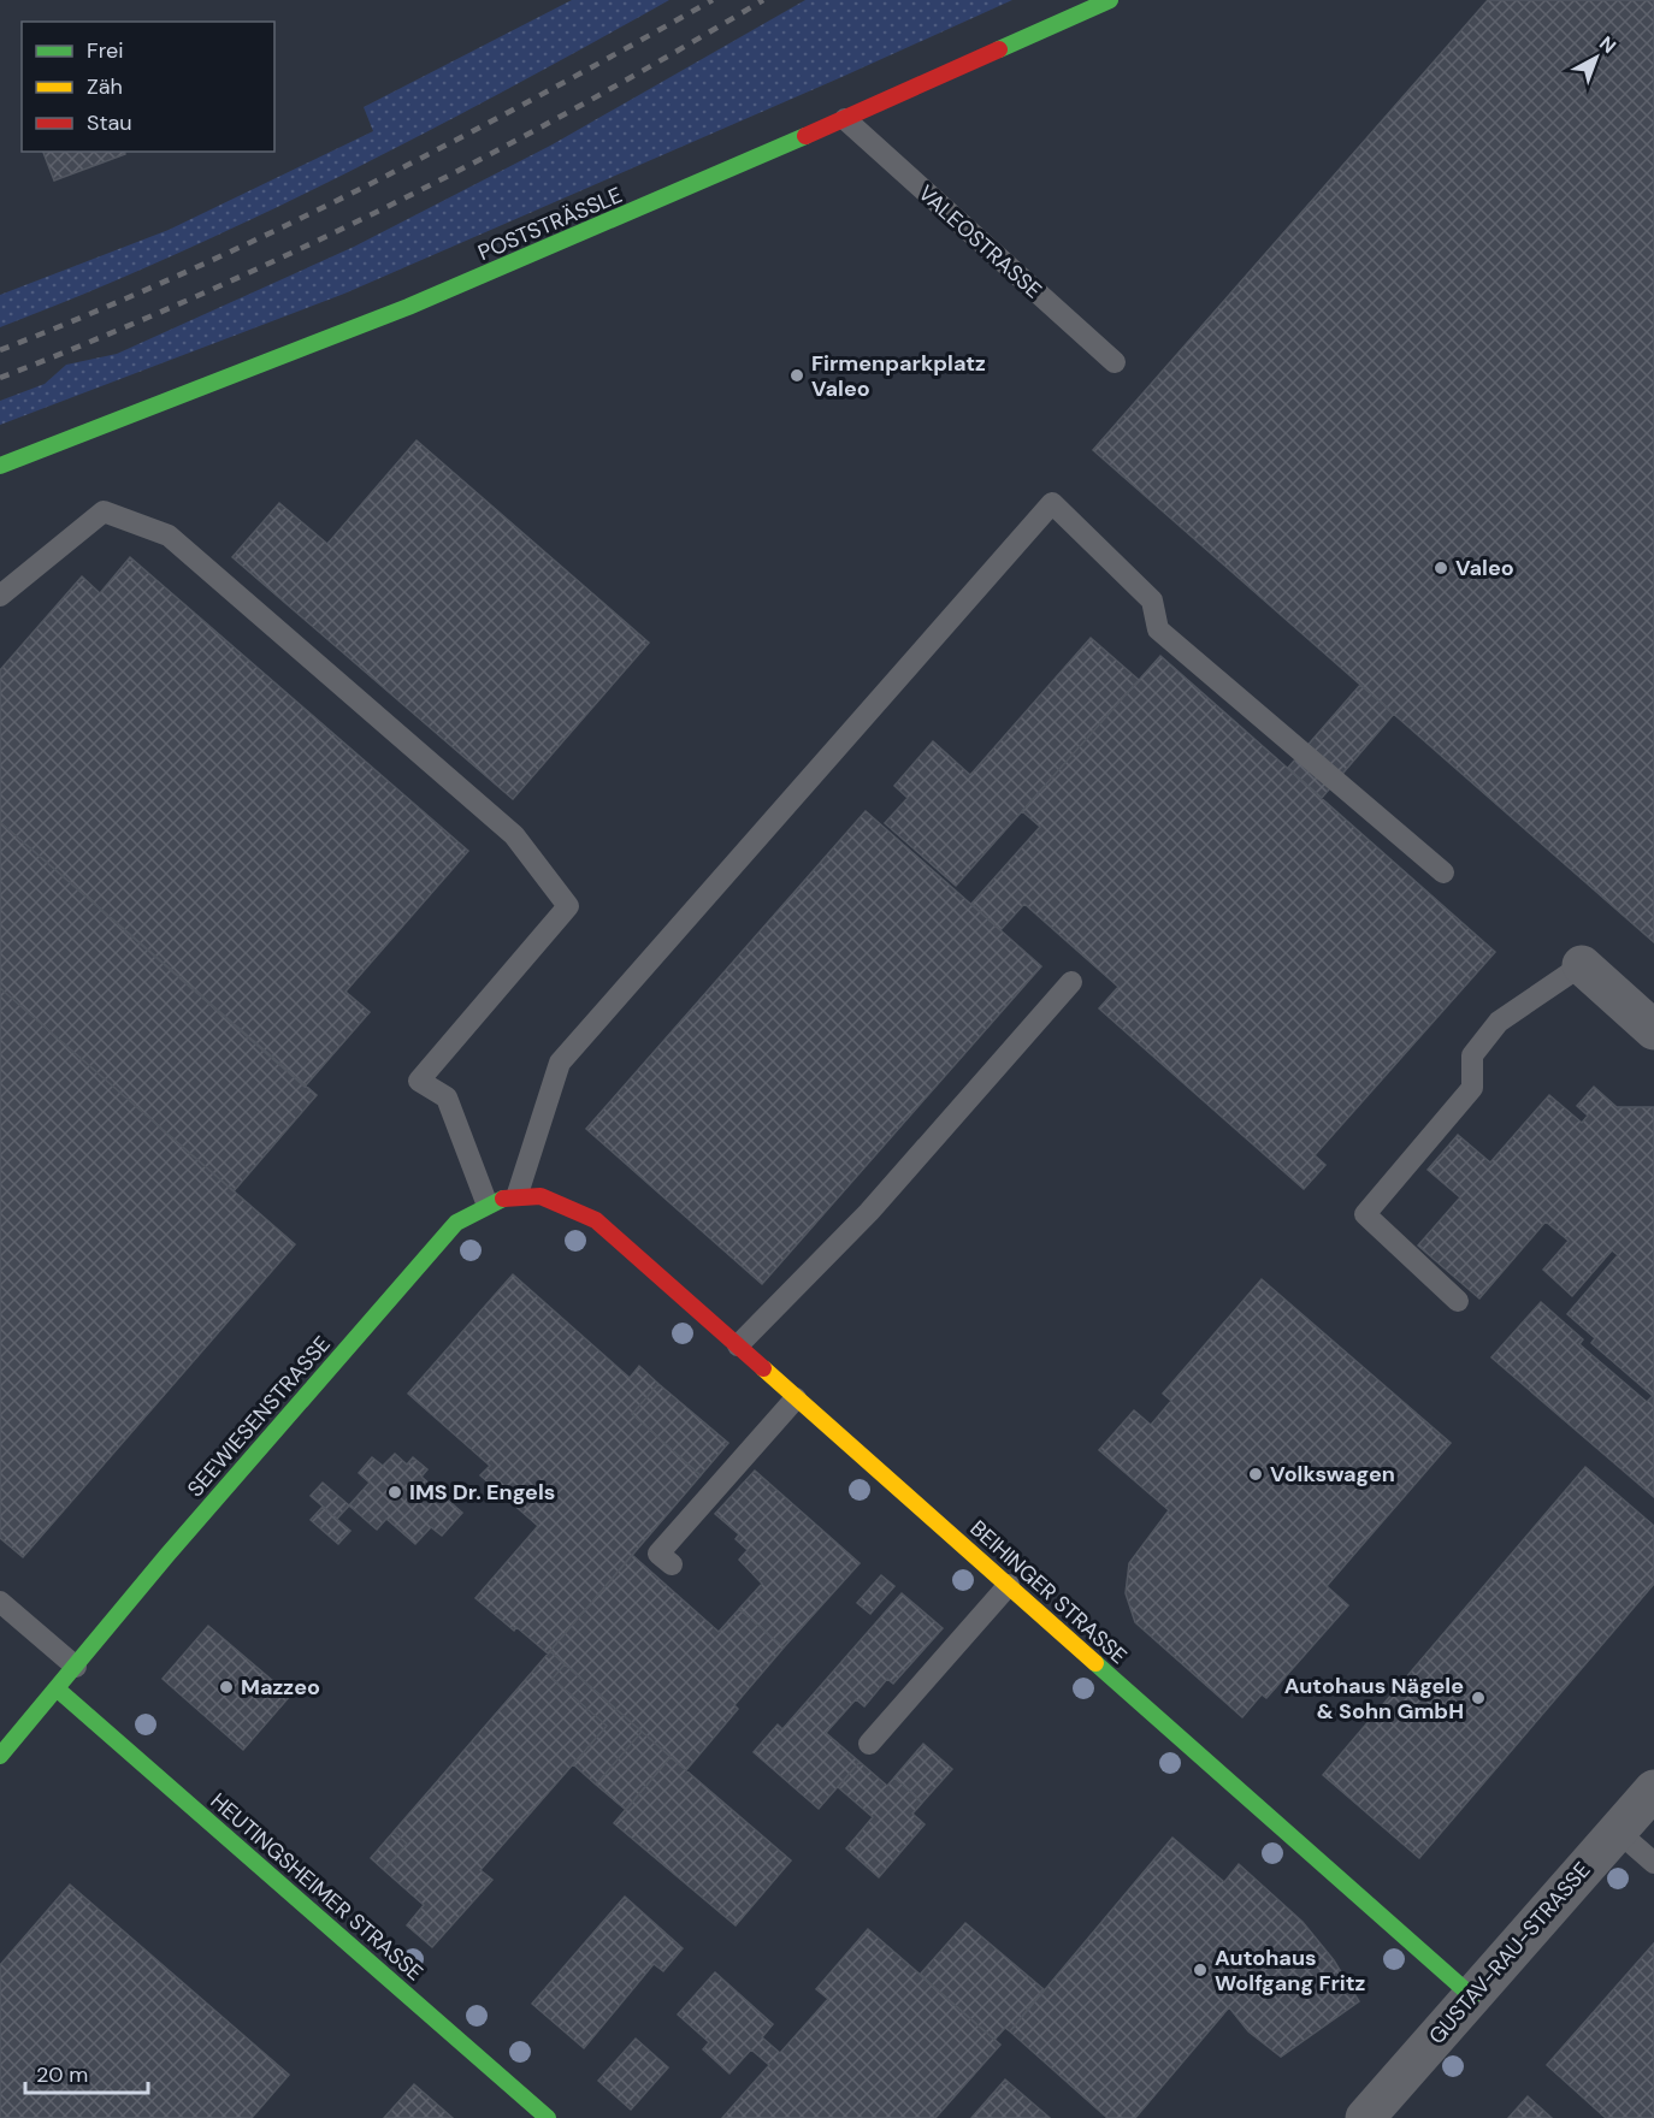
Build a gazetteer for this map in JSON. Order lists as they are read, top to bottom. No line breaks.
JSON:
{"streets":{"street":["POSTSTRÄSSLE","SEEWIESENSTRASSE","BEIHINGER STRASSE","HEUTINGSHEIMER STRASSE","GUSTAV-RAU-STRASSE"],"lane":["VALEOSTRASSE"]},"crossings":[["POSTSTRÄSSLE","VALEOSTRASSE"],["SEEWIESENSTRASSE","BEIHINGER STRASSE"],["SEEWIESENSTRASSE","HEUTINGSHEIMER STRASSE"],["BEIHINGER STRASSE","GUSTAV-RAU-STRASSE"]],"places":["Firmenparkplatz Valeo","Valeo","Volkswagen","IMS Dr. Engels","Mazzeo","Autohaus Nägele & Sohn GmbH","Autohaus Wolfgang Fritz"],"legend":["Frei","Zäh","Stau"],"scale_bar":"20 m","north":"top right"}
